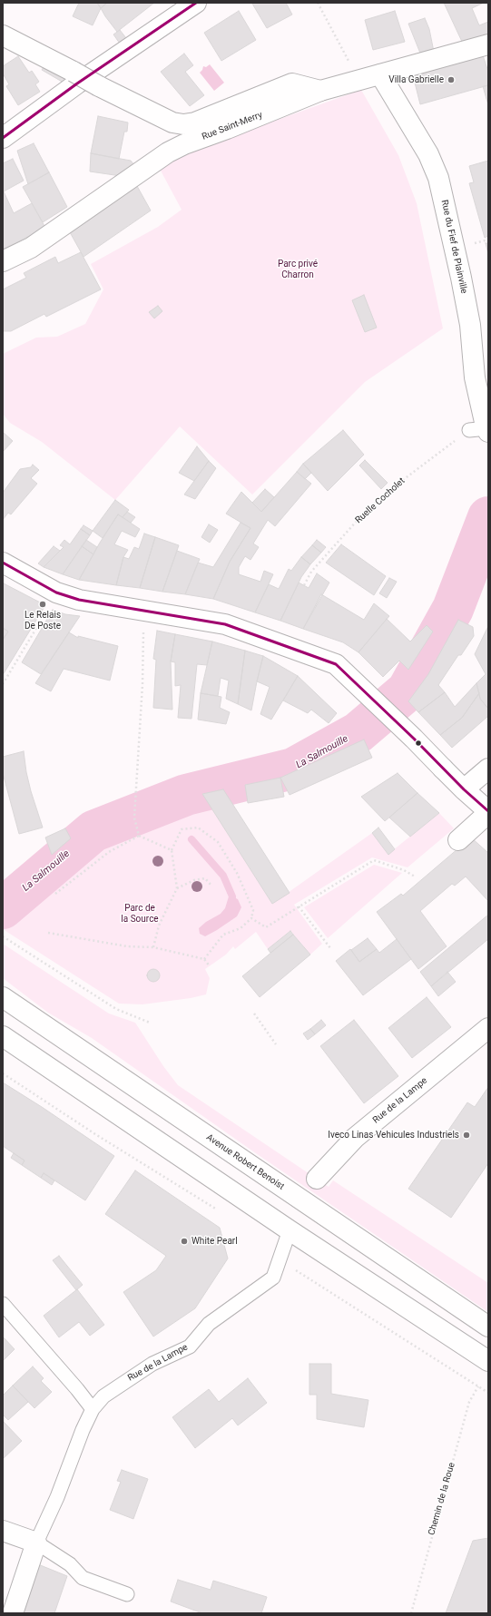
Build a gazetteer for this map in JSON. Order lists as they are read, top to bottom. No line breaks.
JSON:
{"streets":{"street":["Rue Saint-Merry","Rue du Fief de Plainville","Rue de la Lampe","Avenue Robert Benoist"],"path":["Ruelle Cocholet","Chemin de la Roue"]},"crossings":[["Rue Saint-Merry","Rue du Fief de Plainville"],["Rue du Fief de Plainville","Ruelle Cocholet"]],"water":["La Salmouille"],"parks":["Parc privé Charron","Parc de la Source"],"places":["Villa Gabrielle","Le Relais De Poste","Iveco Linas Vehicules Industriels","White Pearl"]}
